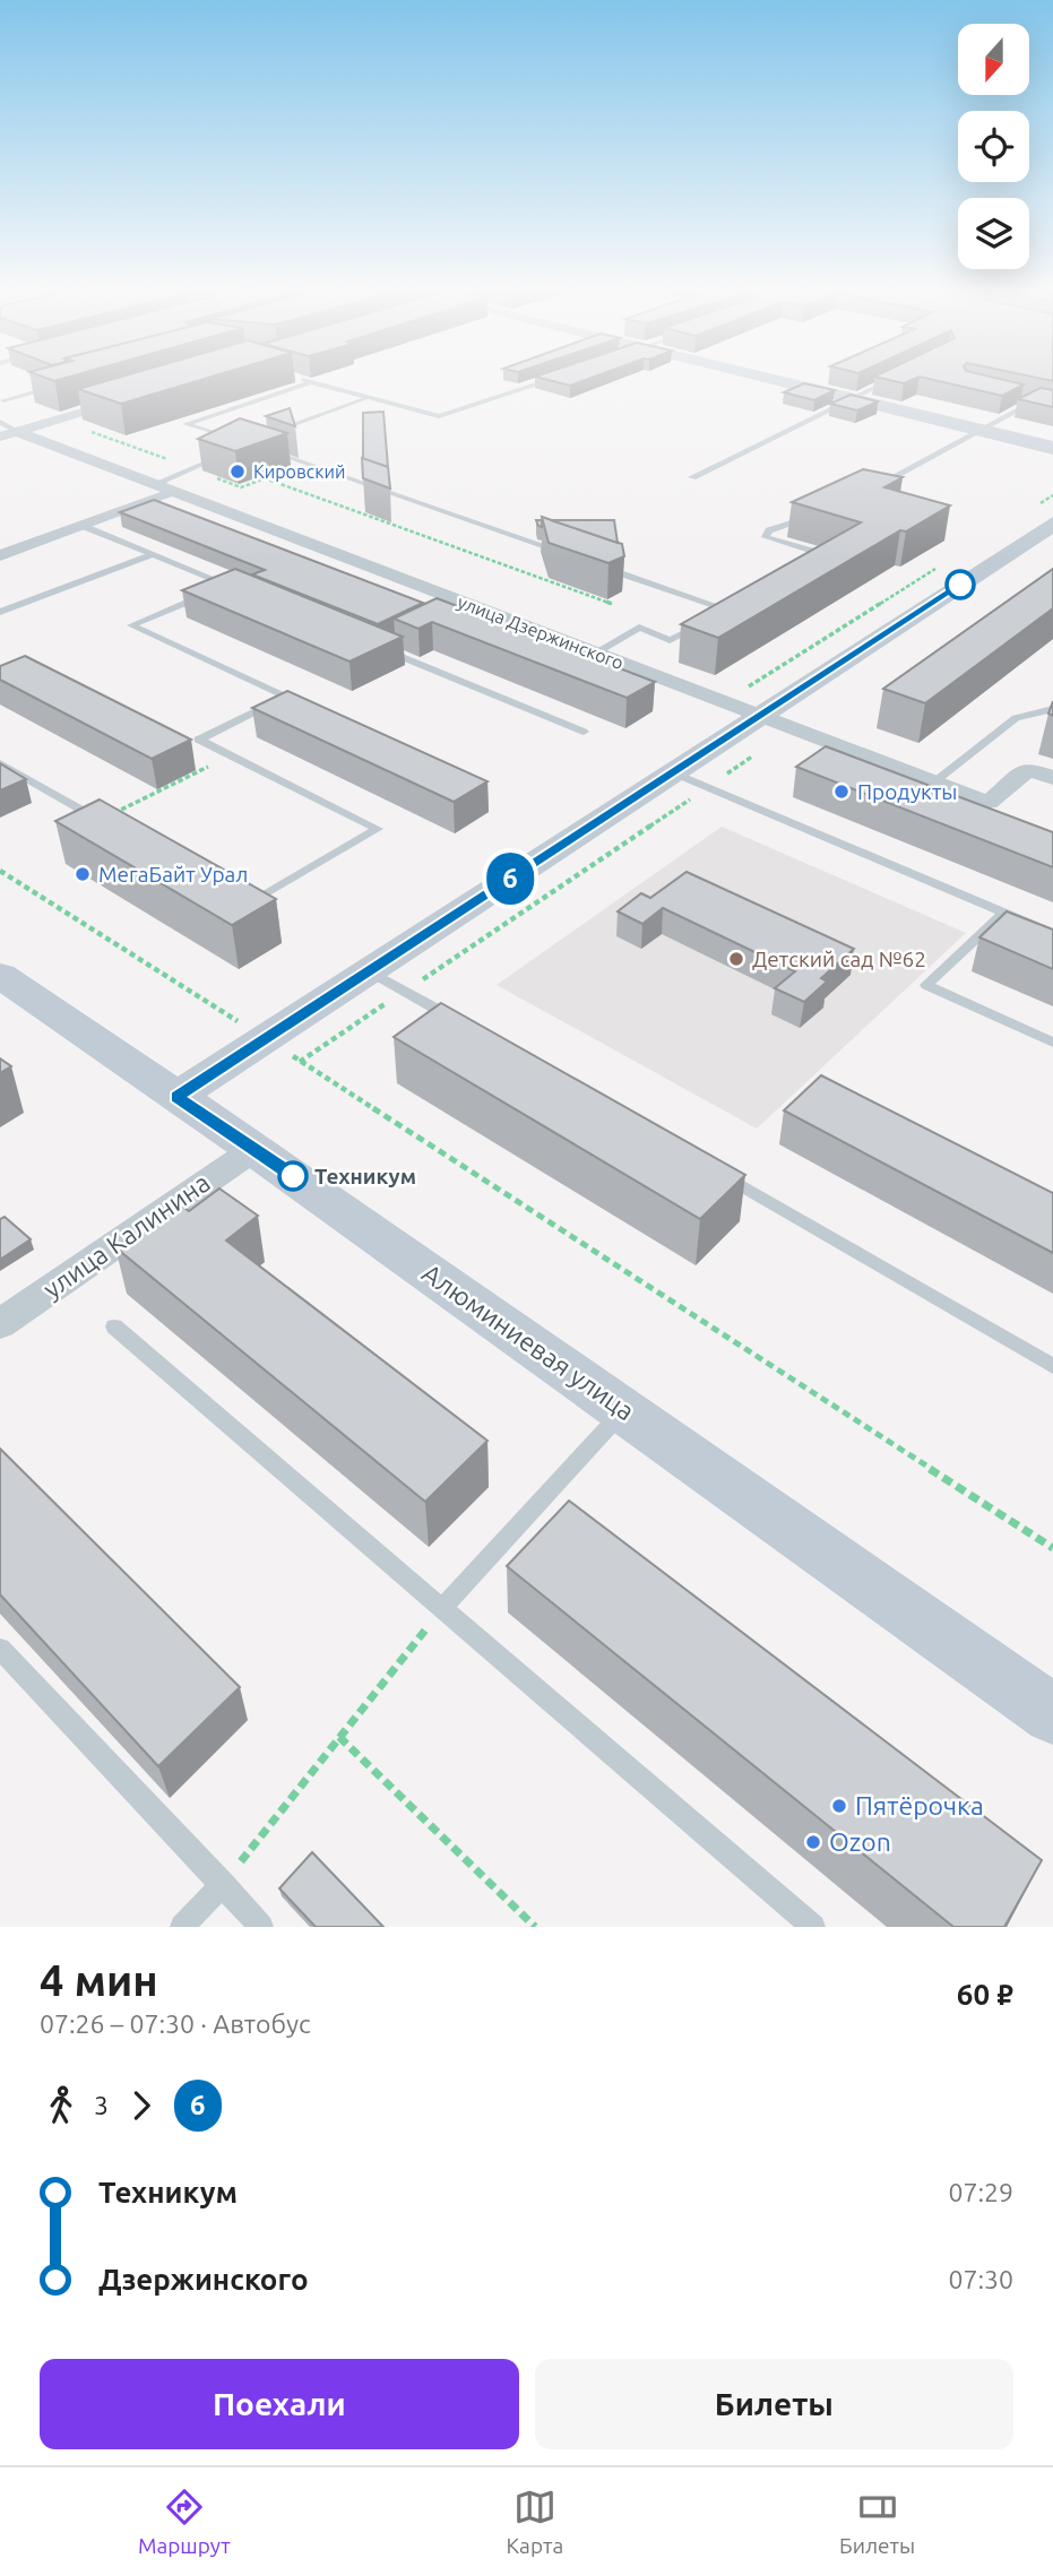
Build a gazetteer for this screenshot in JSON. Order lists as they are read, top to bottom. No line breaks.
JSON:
{"streets":{"main road":["Алюминиевая улица"],"street":["улица Дзержинского","улица Калинина"]},"crossings":[["улица Калинина","Алюминиевая улица"]],"places":["Кировский","Продукты","МегаБайт Урал","Детский сад №62","Техникум","Пятёрочка","Ozon"],"lines":["bus line 6"],"north":"bottom","page":{"on_map":"6","heading":["4 мин","07:26 – 07:30 · Автобус","60 ₽"],"legs":["3","6"],"list":[{"name":"Техникум","value":"07:29"},{"name":"Дзержинского","value":"07:30"}],"buttons":["Поехали","Билеты"],"tabs":["Маршрут","Карта","Билеты"]}}
